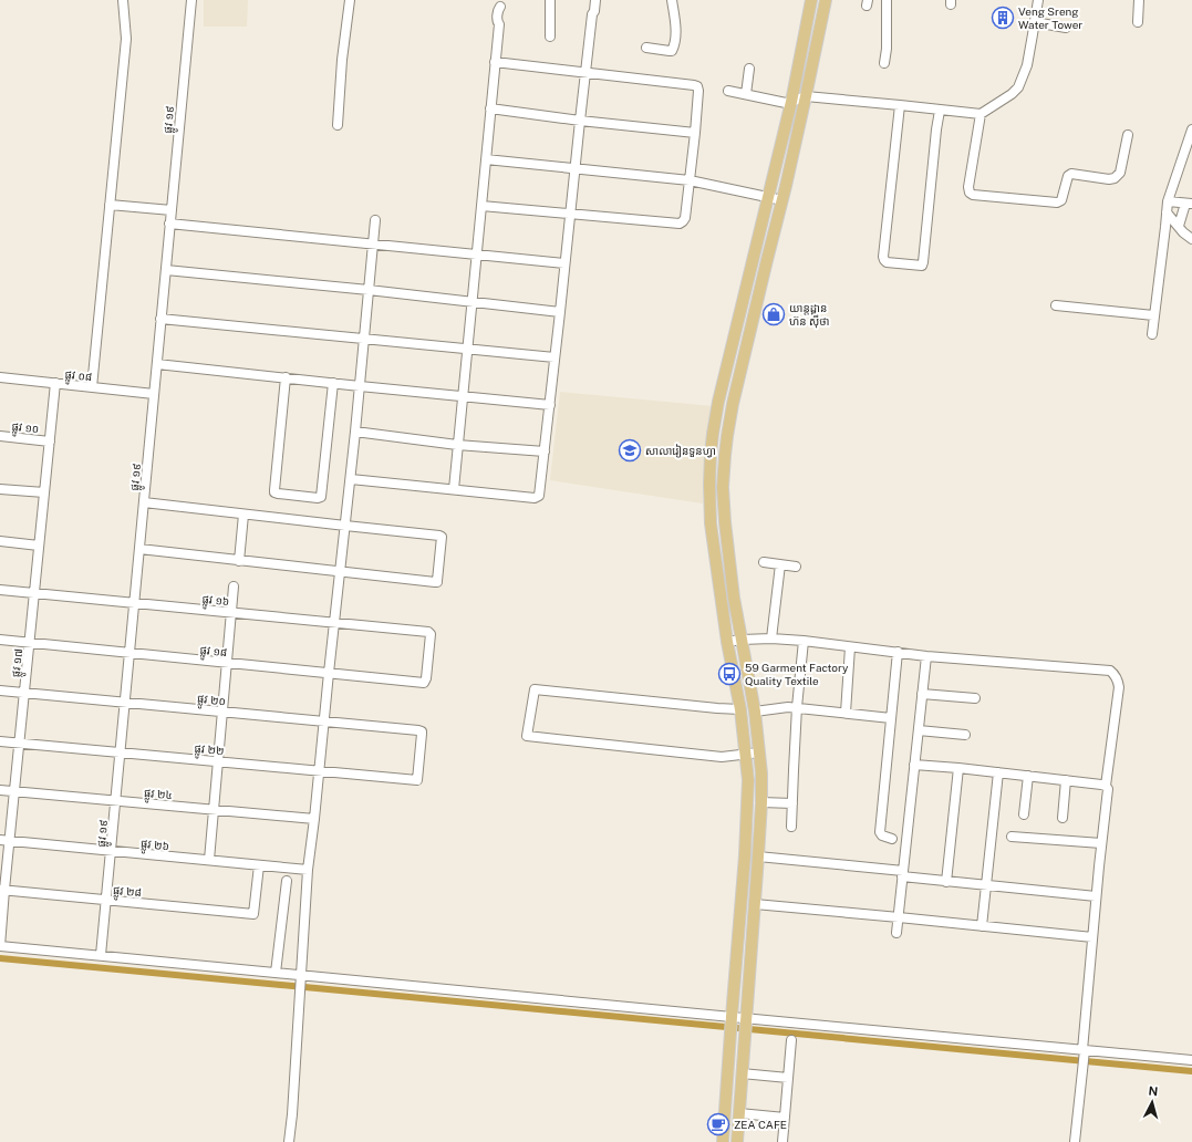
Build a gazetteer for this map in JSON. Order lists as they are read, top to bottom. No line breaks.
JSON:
{"streets":{"street":["ផ្លូវ ១៩","ផ្លូវ ០៨","ផ្លូវ ១០","ផ្លូវ ១៦","ផ្លូវ ១៨","ផ្លូវ ១៧","ផ្លូវ ២០","ផ្លូវ ២២","ផ្លូវ ២៤","ផ្លូវ ២៦","ផ្លូវ ២៨"]},"crossings":[["ផ្លូវ ១៩","ផ្លូវ ០៨"],["ផ្លូវ ១៩","ផ្លូវ ១៦"],["ផ្លូវ ១៩","ផ្លូវ ១៨"],["ផ្លូវ ១៩","ផ្លូវ ២០"],["ផ្លូវ ១៩","ផ្លូវ ២២"],["ផ្លូវ ១៩","ផ្លូវ ២៤"],["ផ្លូវ ១៩","ផ្លូវ ២៦"],["ផ្លូវ ១៩","ផ្លូវ ២៨"],["ផ្លូវ ០៨","ផ្លូវ ១៧"],["ផ្លូវ ១០","ផ្លូវ ១៧"],["ផ្លូវ ១៦","ផ្លូវ ១៨"],["ផ្លូវ ១៦","ផ្លូវ ១៧"],["ផ្លូវ ១៨","ផ្លូវ ១៧"],["ផ្លូវ ១៧","ផ្លូវ ២០"],["ផ្លូវ ១៧","ផ្លូវ ២២"],["ផ្លូវ ១៧","ផ្លូវ ២៤"],["ផ្លូវ ១៧","ផ្លូវ ២៦"],["ផ្លូវ ១៧","ផ្លូវ ២៨"],["ផ្លូវ ២០","ផ្លូវ ២២"],["ផ្លូវ ២៦","ផ្លូវ ២៨"]],"places":{"building":["Veng Sreng Water Tower"],"shop":["យាន្ដដ្ឋាន ហ៊ន ស៊ីថា"],"school or university":["សាលារៀនទួនហ្វា"],"bus stop":["59 Garment Factory Quality Textile"],"cafe":["ZEA CAFE"]},"north":"top"}
